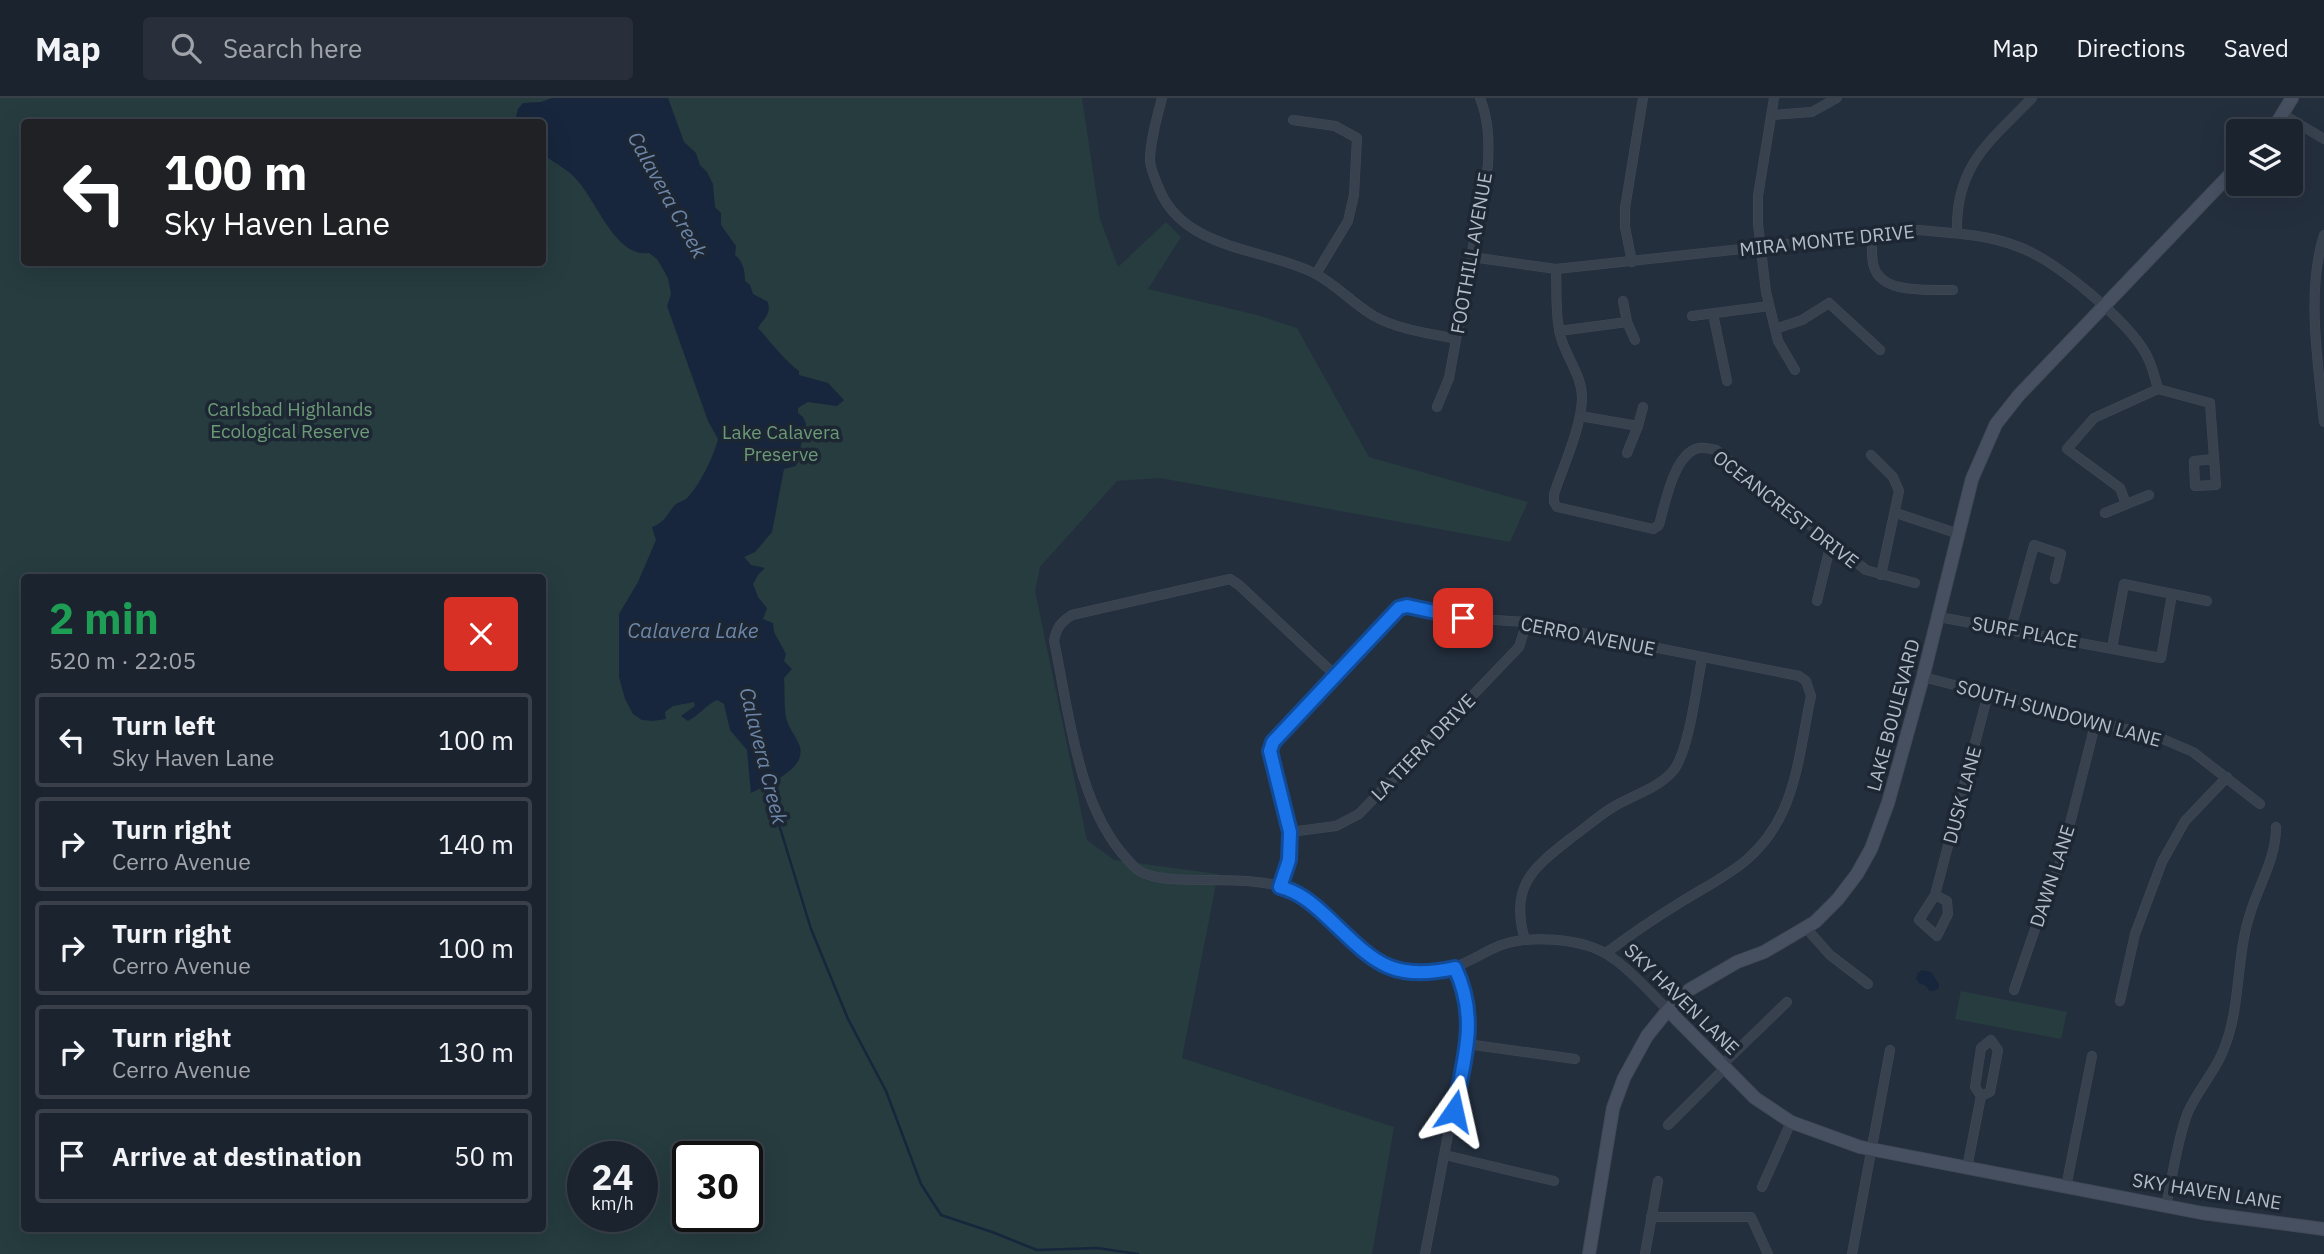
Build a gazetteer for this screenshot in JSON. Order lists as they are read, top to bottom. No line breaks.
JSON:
{"streets":{"main road":["LAKE BOULEVARD","SKY HAVEN LANE"],"street":["MIRA MONTE DRIVE","FOOTHILL AVENUE","OCEANCREST DRIVE","SURF PLACE","CERRO AVENUE","SOUTH SUNDOWN LANE","LA TIERA DRIVE","DUSK LANE","DAWN LANE"]},"crossings":[["MIRA MONTE DRIVE","FOOTHILL AVENUE"],["MIRA MONTE DRIVE","LAKE BOULEVARD"],["SURF PLACE","LAKE BOULEVARD"],["CERRO AVENUE","LA TIERA DRIVE"],["CERRO AVENUE","SKY HAVEN LANE"],["SOUTH SUNDOWN LANE","LAKE BOULEVARD"],["SOUTH SUNDOWN LANE","DUSK LANE"],["SOUTH SUNDOWN LANE","DAWN LANE"],["LAKE BOULEVARD","SKY HAVEN LANE"]],"water":["Calavera Creek","Calavera Lake"],"parks":["Carlsbad Highlands Ecological Reserve","Lake Calavera Preserve"],"page":{"header":"Map","search":"Search here","nav":["Map","Directions","Saved"],"turn":["100 m","Sky Haven Lane"],"heading":["2 min","520 m · 22:05"],"list":[{"name":"Turn left","note":"Sky Haven Lane","value":"100 m"},{"name":"Turn right","note":"Cerro Avenue","value":"140 m"},{"name":"Turn right","note":"Cerro Avenue","value":"100 m"},{"name":"Turn right","note":"Cerro Avenue","value":"130 m"},{"name":"Arrive at destination","value":"50 m"}],"speed":"24 km/h","limit":"30"}}
